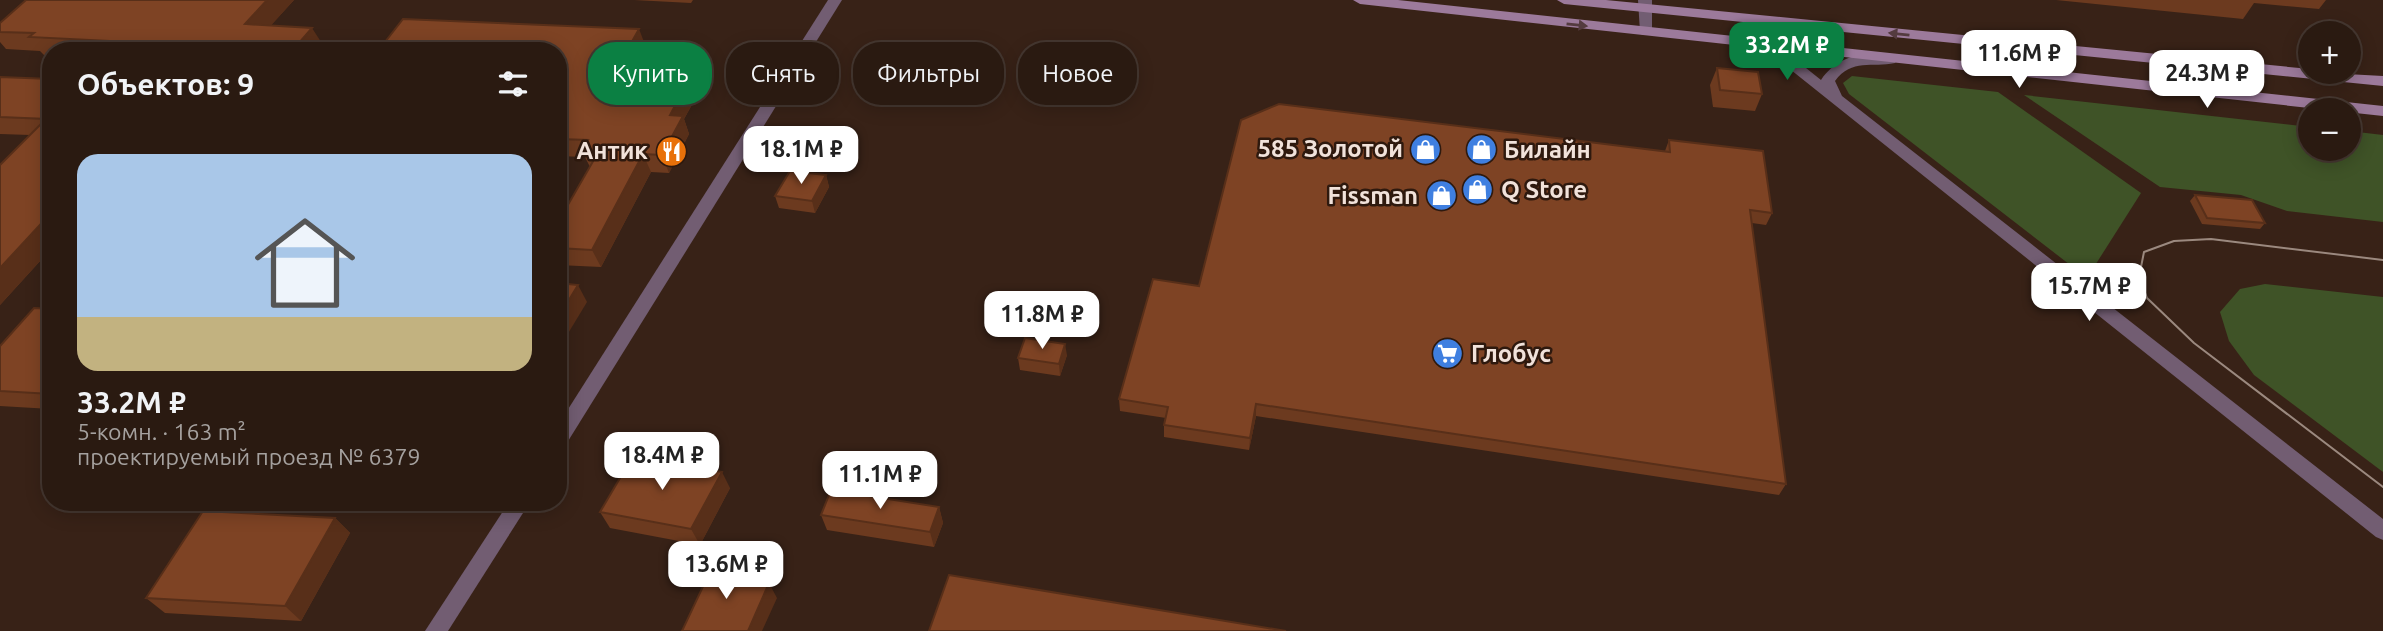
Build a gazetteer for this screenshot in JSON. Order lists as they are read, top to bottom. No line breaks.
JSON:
{"places":{"shop":["585 Золотой","Билайн","Q Store","Fissman"],"restaurant":["Антик"],"supermarket":["Глобус"]},"page":{"map_buttons":["+","−"],"price":["33.2M ₽","11.6M ₽","24.3M ₽","18.1M ₽","15.7M ₽","11.8M ₽","18.4M ₽","11.1M ₽","13.6M ₽"],"chip":["Купить","Снять","Фильтры","Новое"],"heading":"Объектов: 9","list":[{"name":"33.2M ₽","note":"5-комн. · 163 m² · проектируемый проезд № 6379"}]}}
